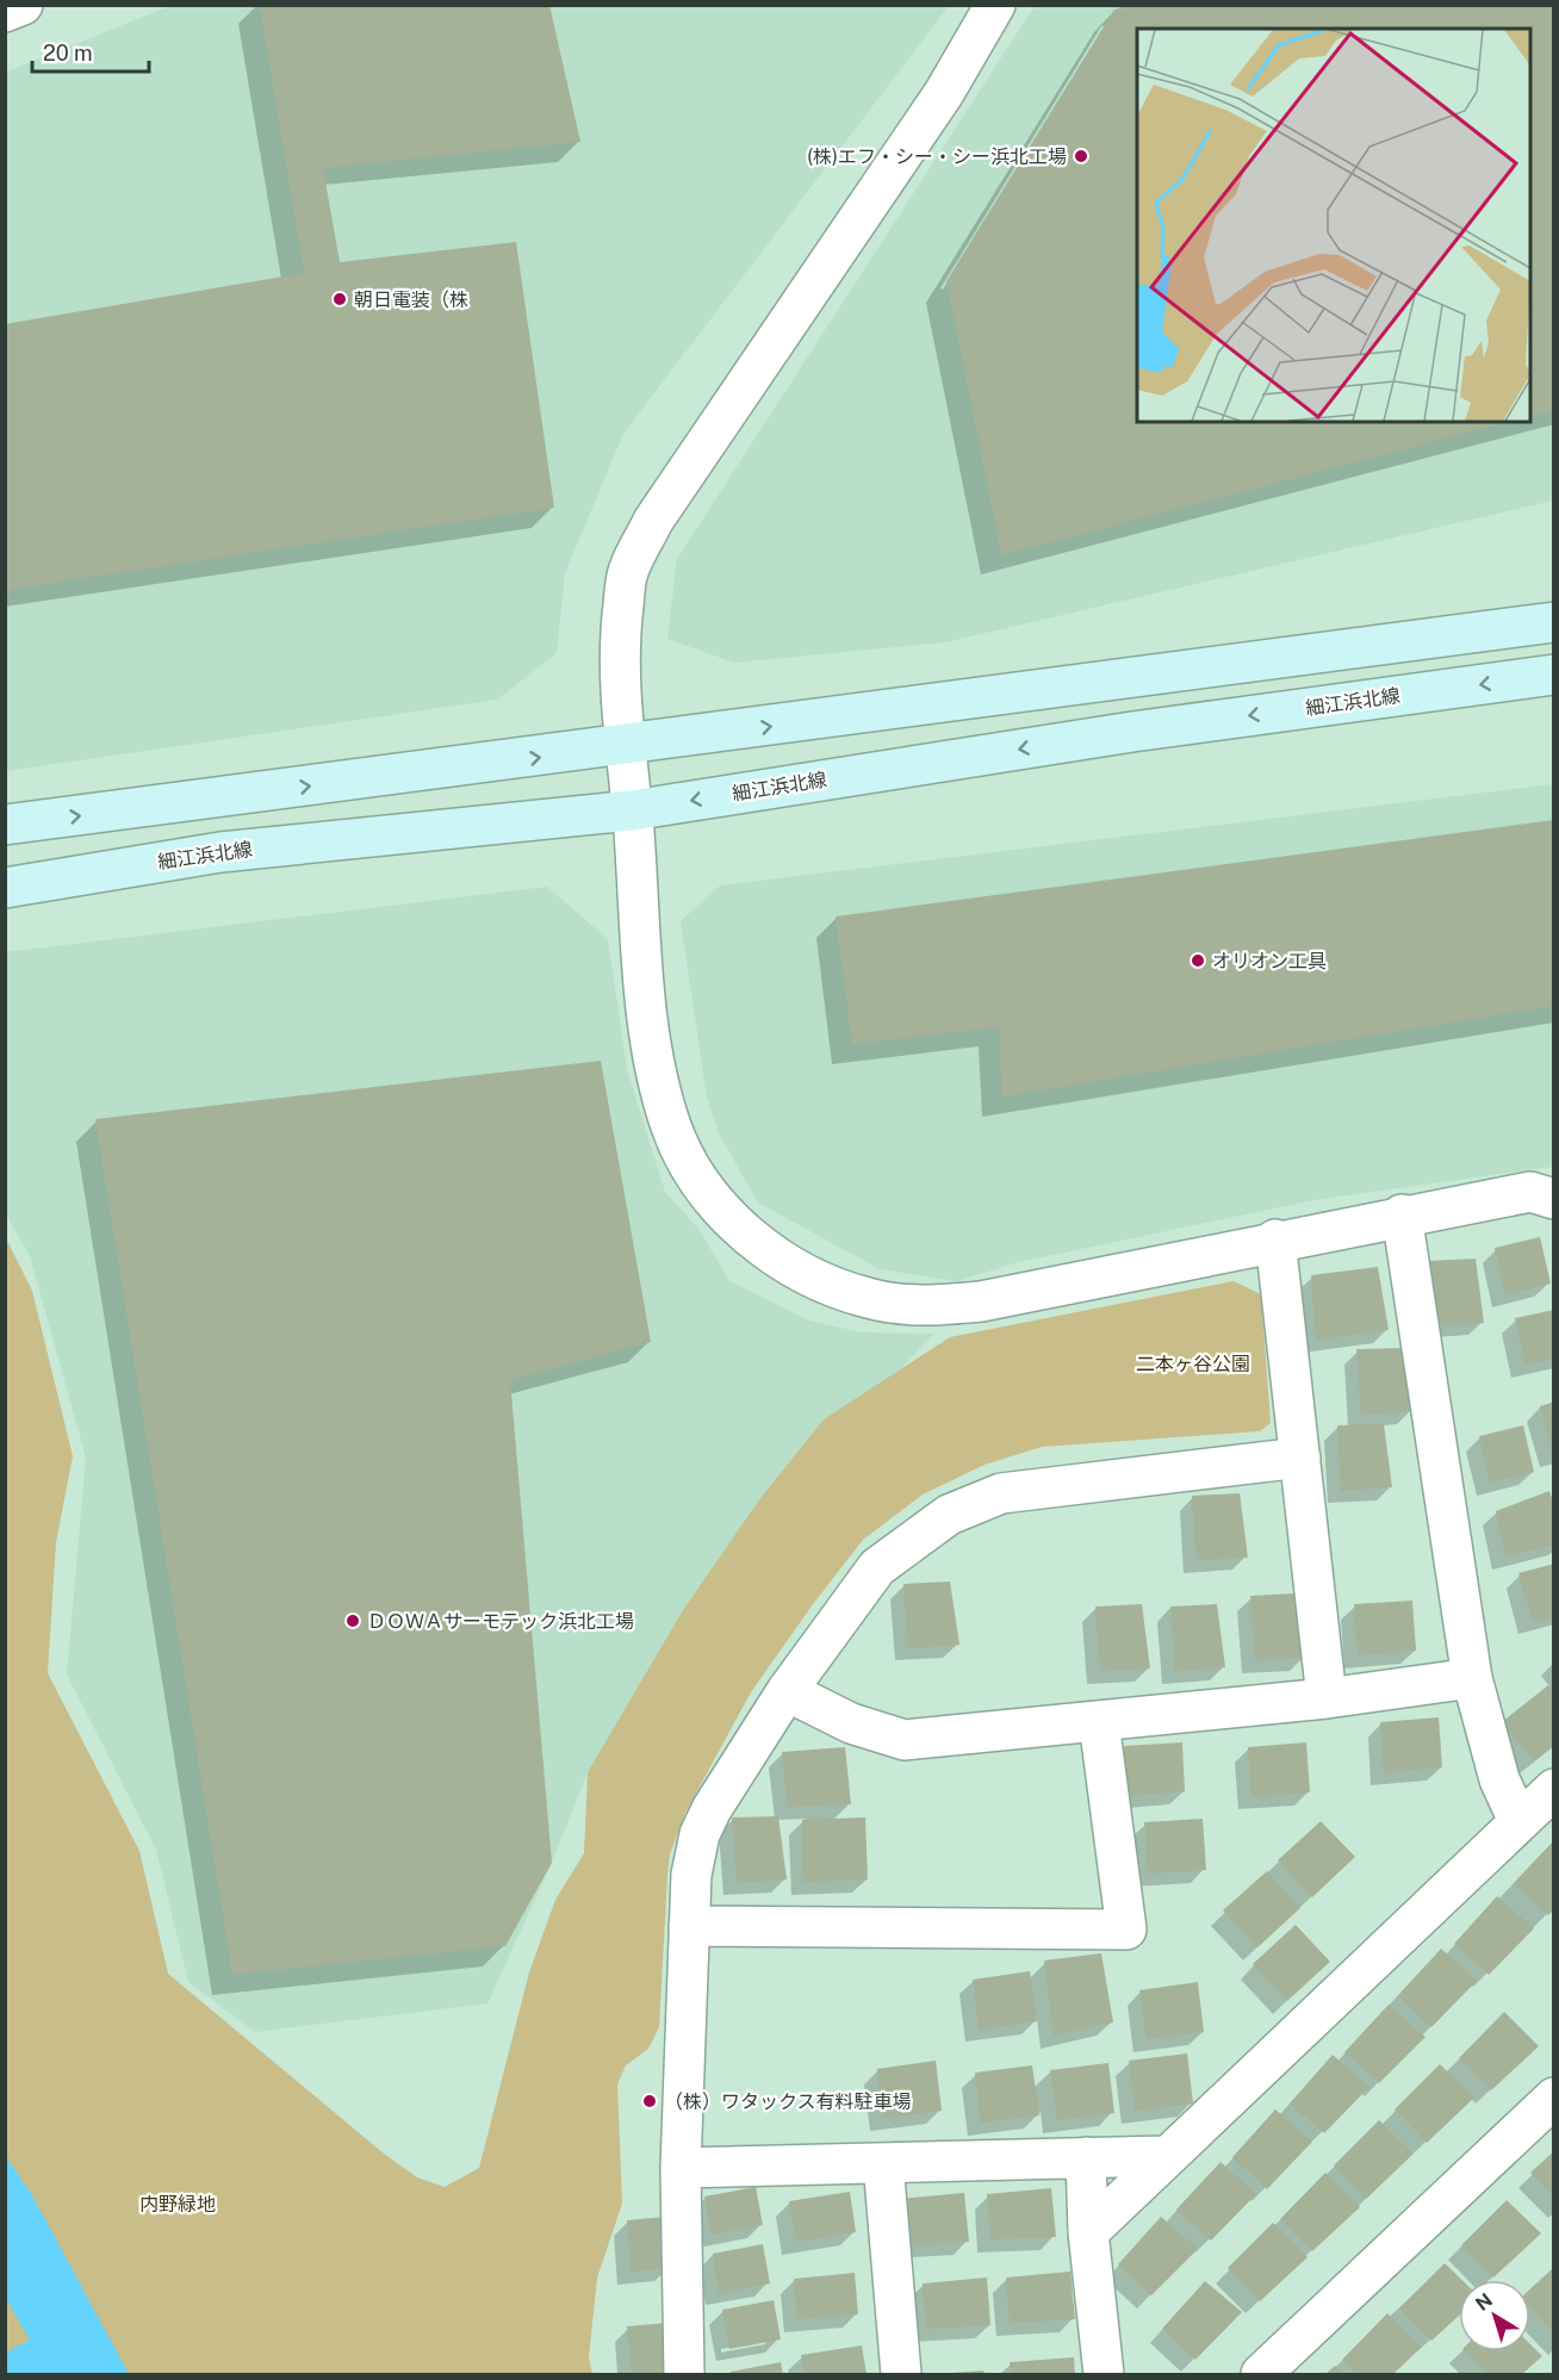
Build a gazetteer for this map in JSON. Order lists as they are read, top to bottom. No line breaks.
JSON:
{"streets":{"main road":["細江浜北線"]},"parks":["二本ヶ谷公園","内野緑地"],"places":["(株)エフ・シー・シー浜北工場","朝日電装（株","オリオン工具","ＤＯＷＡサーモテック浜北工場","（株）ワタックス有料駐車場"],"scale_bar":"20 m","north":"top left"}
